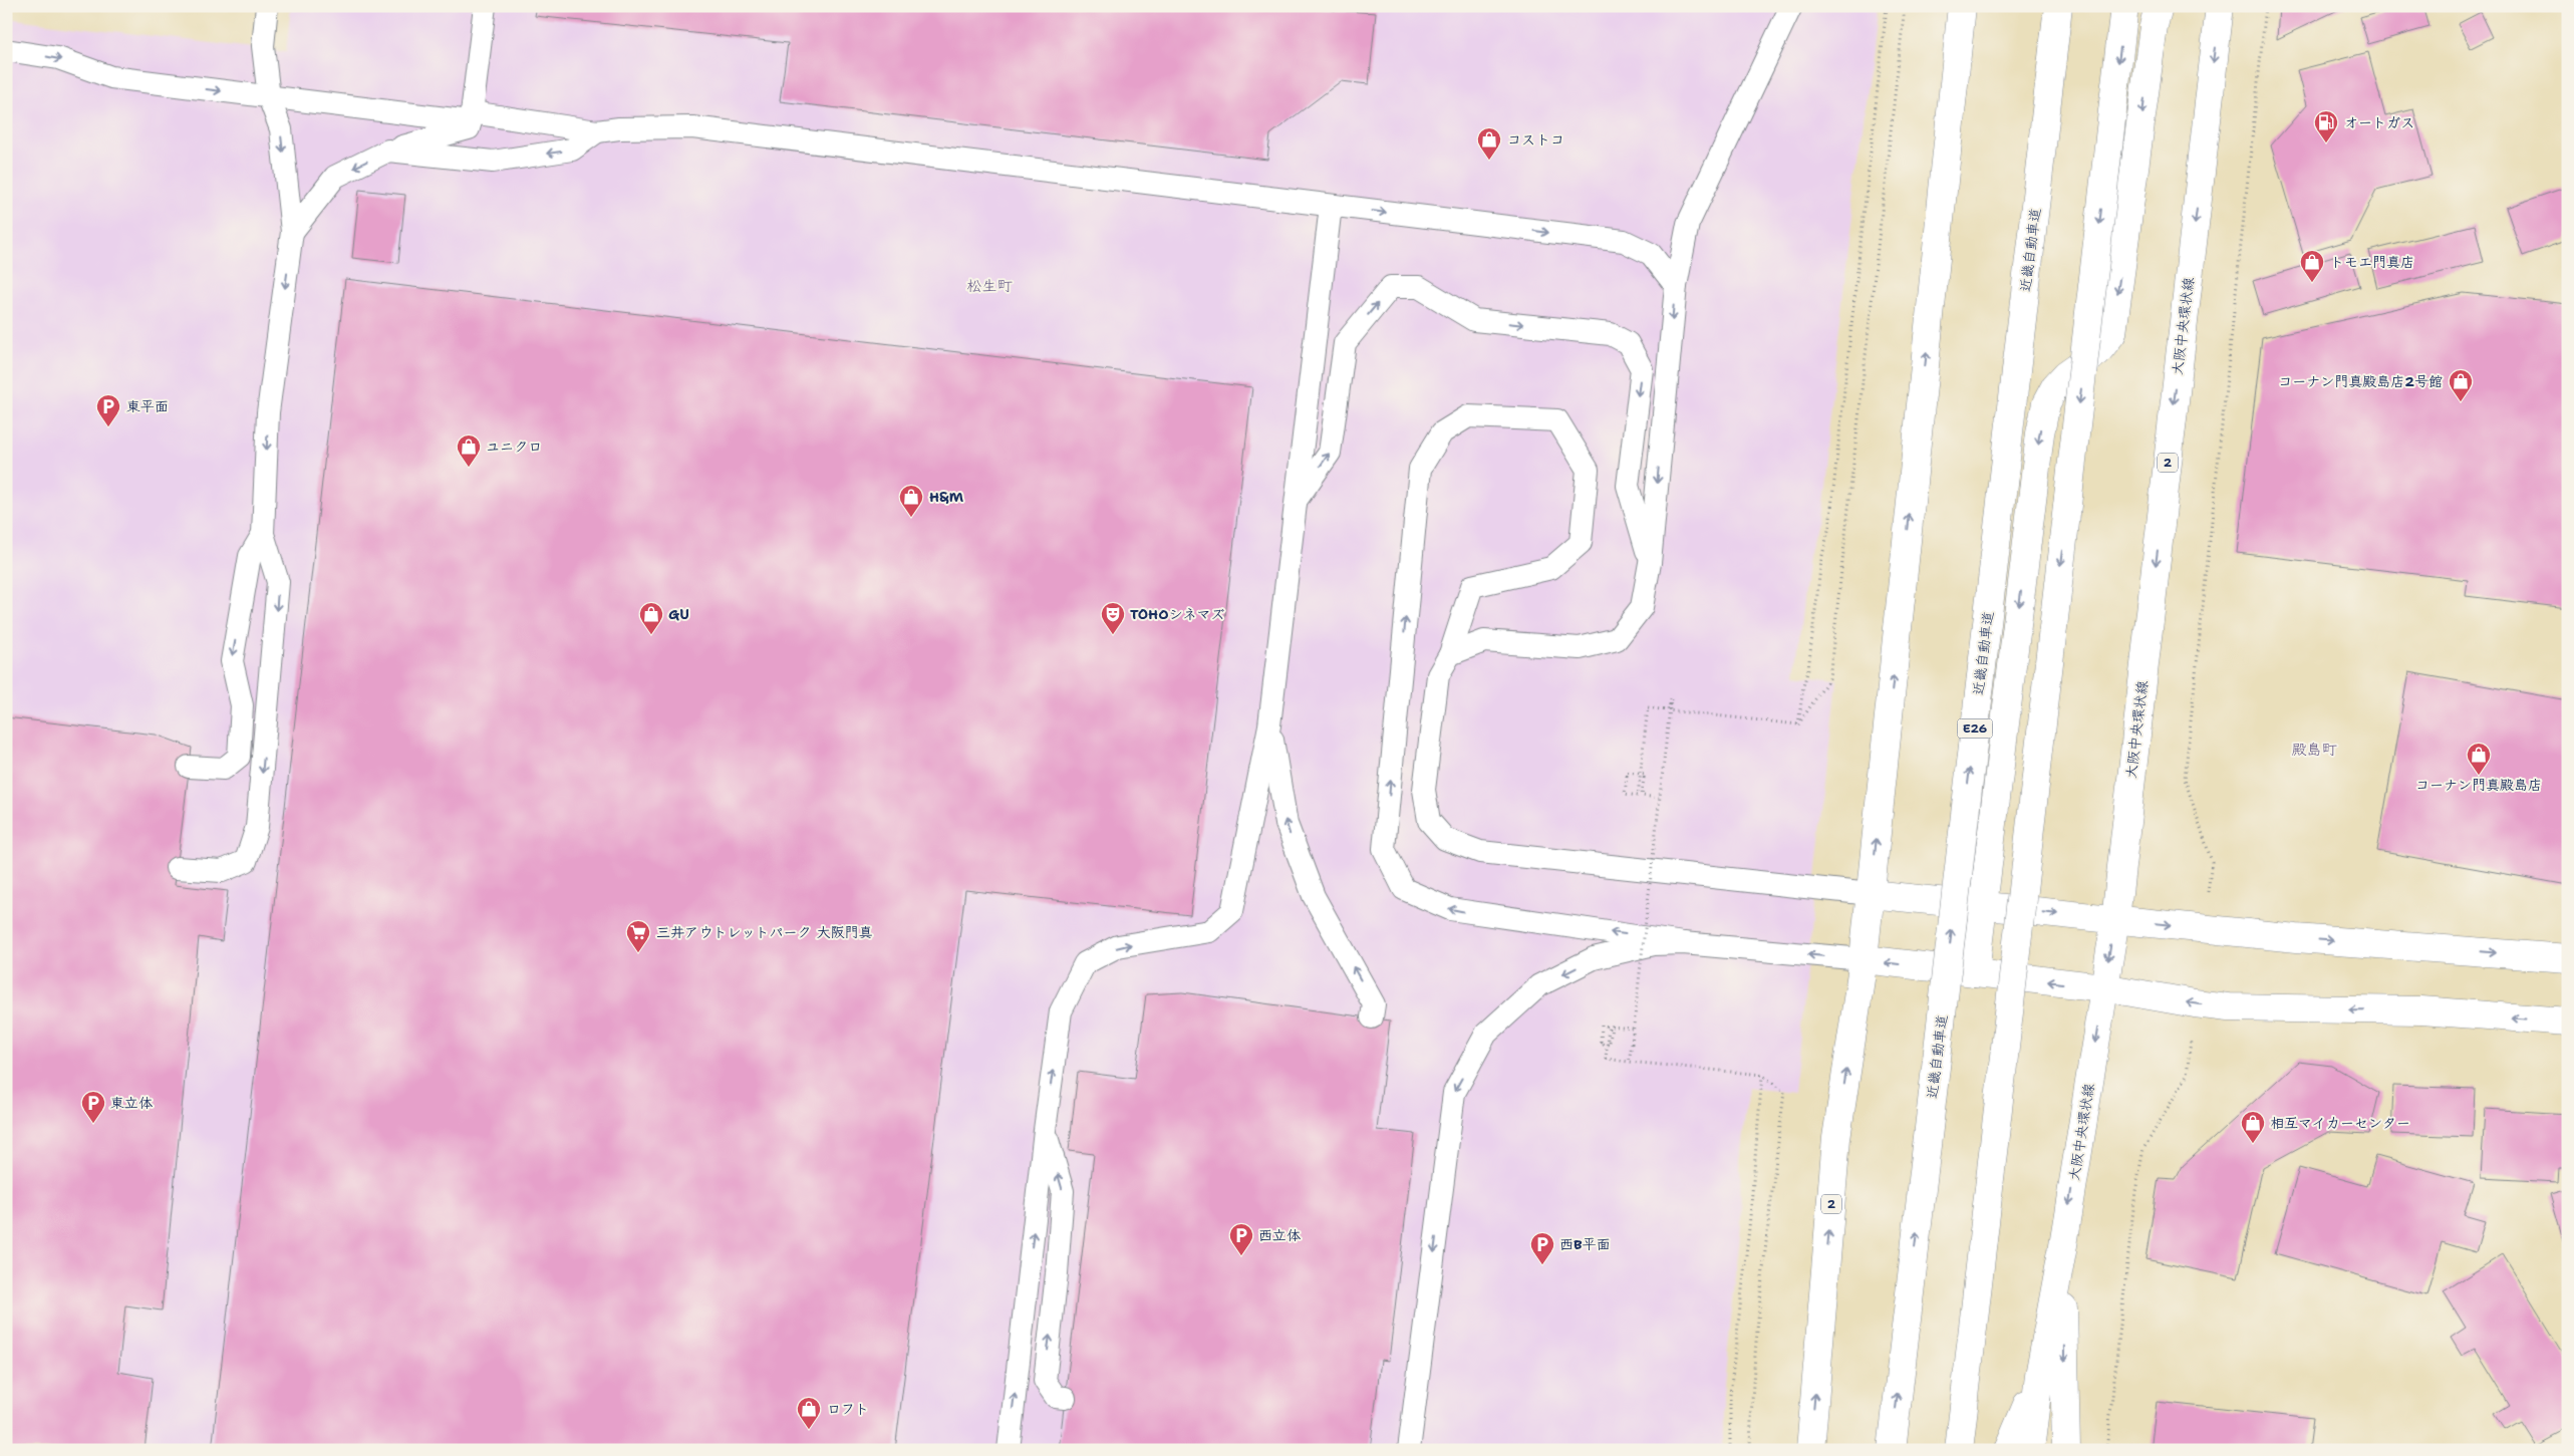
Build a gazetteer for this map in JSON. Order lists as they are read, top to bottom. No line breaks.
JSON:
{"streets":{"main road":["近畿自動車道","大阪中央環状線","2","E26"]},"crossings":[["大阪中央環状線","2"]],"districts":["松生町","殿島町"],"places":{"fuel station":["オートガス"],"shop":["コストコ","トモエ門真店","コーナン門真殿島店2号館","ユニクロ","H&M","GU","コーナン門真殿島店","相互マイカーセンター","ロフト"],"parking":["東平面","東立体","西立体","西B平面"],"theatre":["TOHOシネマズ"],"supermarket":["三井アウトレットパーク 大阪門真"]}}
